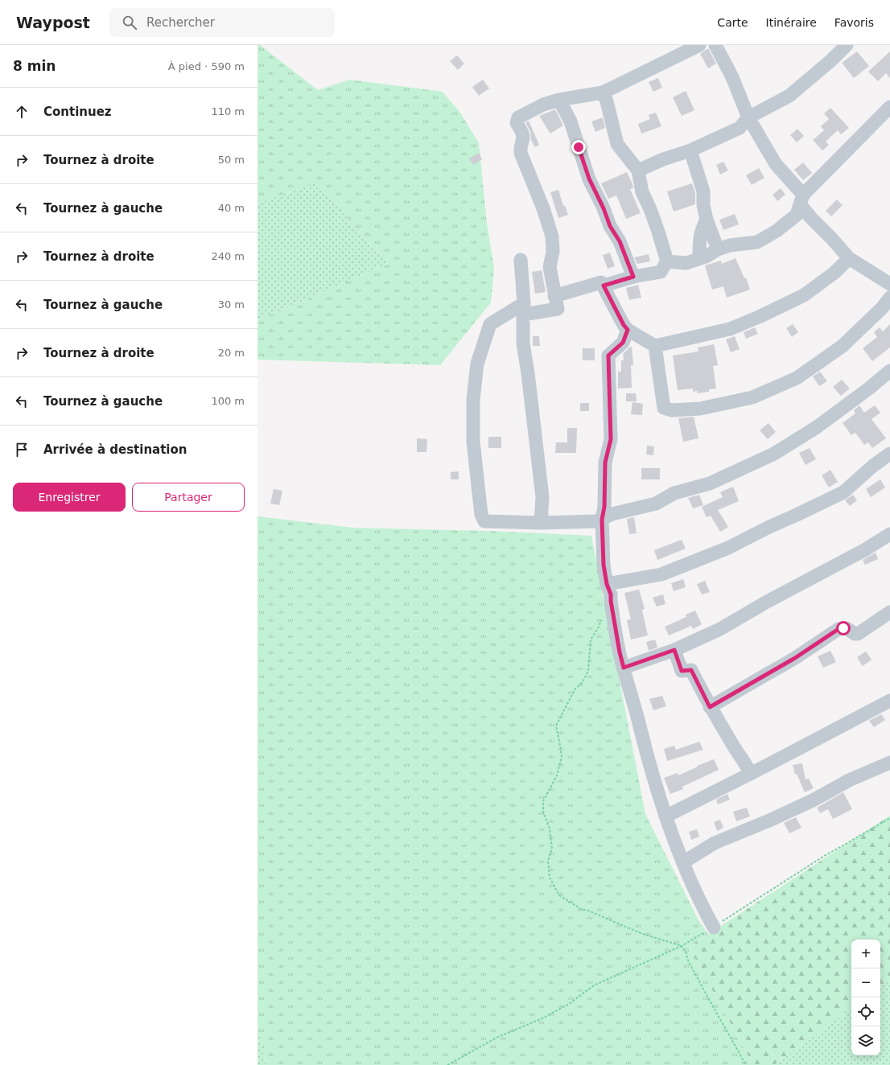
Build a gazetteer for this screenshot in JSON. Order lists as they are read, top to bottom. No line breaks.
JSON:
{"page":{"header":"Waypost","search":"Rechercher","nav":["Carte","Itinéraire","Favoris"],"heading":["8 min","À pied · 590 m"],"list":[["Continuez","110 m"],["Tournez à droite","50 m"],["Tournez à gauche","40 m"],["Tournez à droite","240 m"],["Tournez à gauche","30 m"],["Tournez à droite","20 m"],["Tournez à gauche","100 m"],"Arrivée à destination"],"buttons":["Enregistrer","Partager"],"map_buttons":["+","−"]}}
